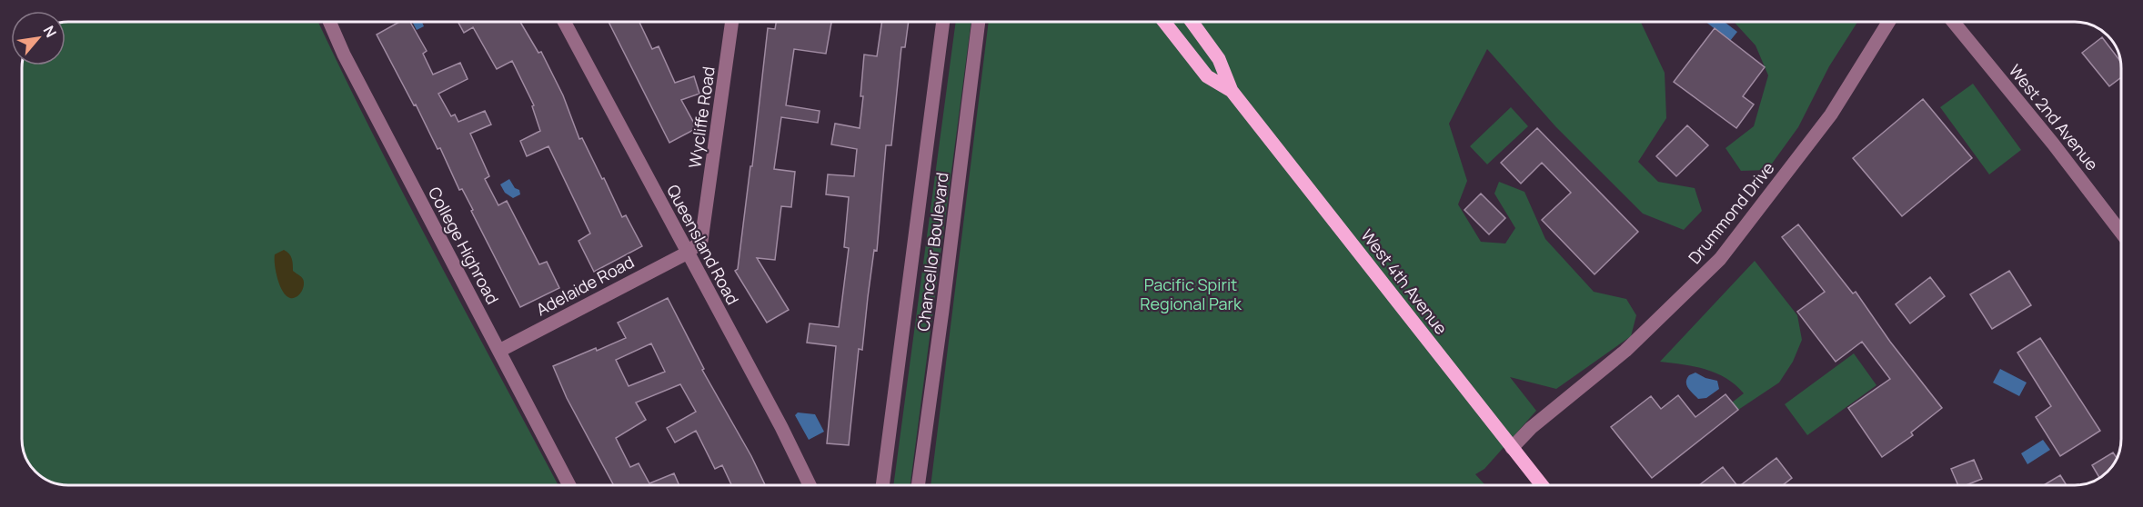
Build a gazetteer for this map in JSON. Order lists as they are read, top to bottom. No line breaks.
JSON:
{"streets":{"main road":["West 4th Avenue"],"street":["Wycliffe Road","West 2nd Avenue","Drummond Drive","Queensland Road","College Highroad","Chancellor Boulevard","Adelaide Road"]},"crossings":[["Wycliffe Road","Queensland Road"],["Wycliffe Road","Adelaide Road"],["Drummond Drive","West 4th Avenue"],["Queensland Road","Adelaide Road"],["College Highroad","Adelaide Road"]],"parks":["Pacific Spirit Regional Park"],"north":"top right"}
